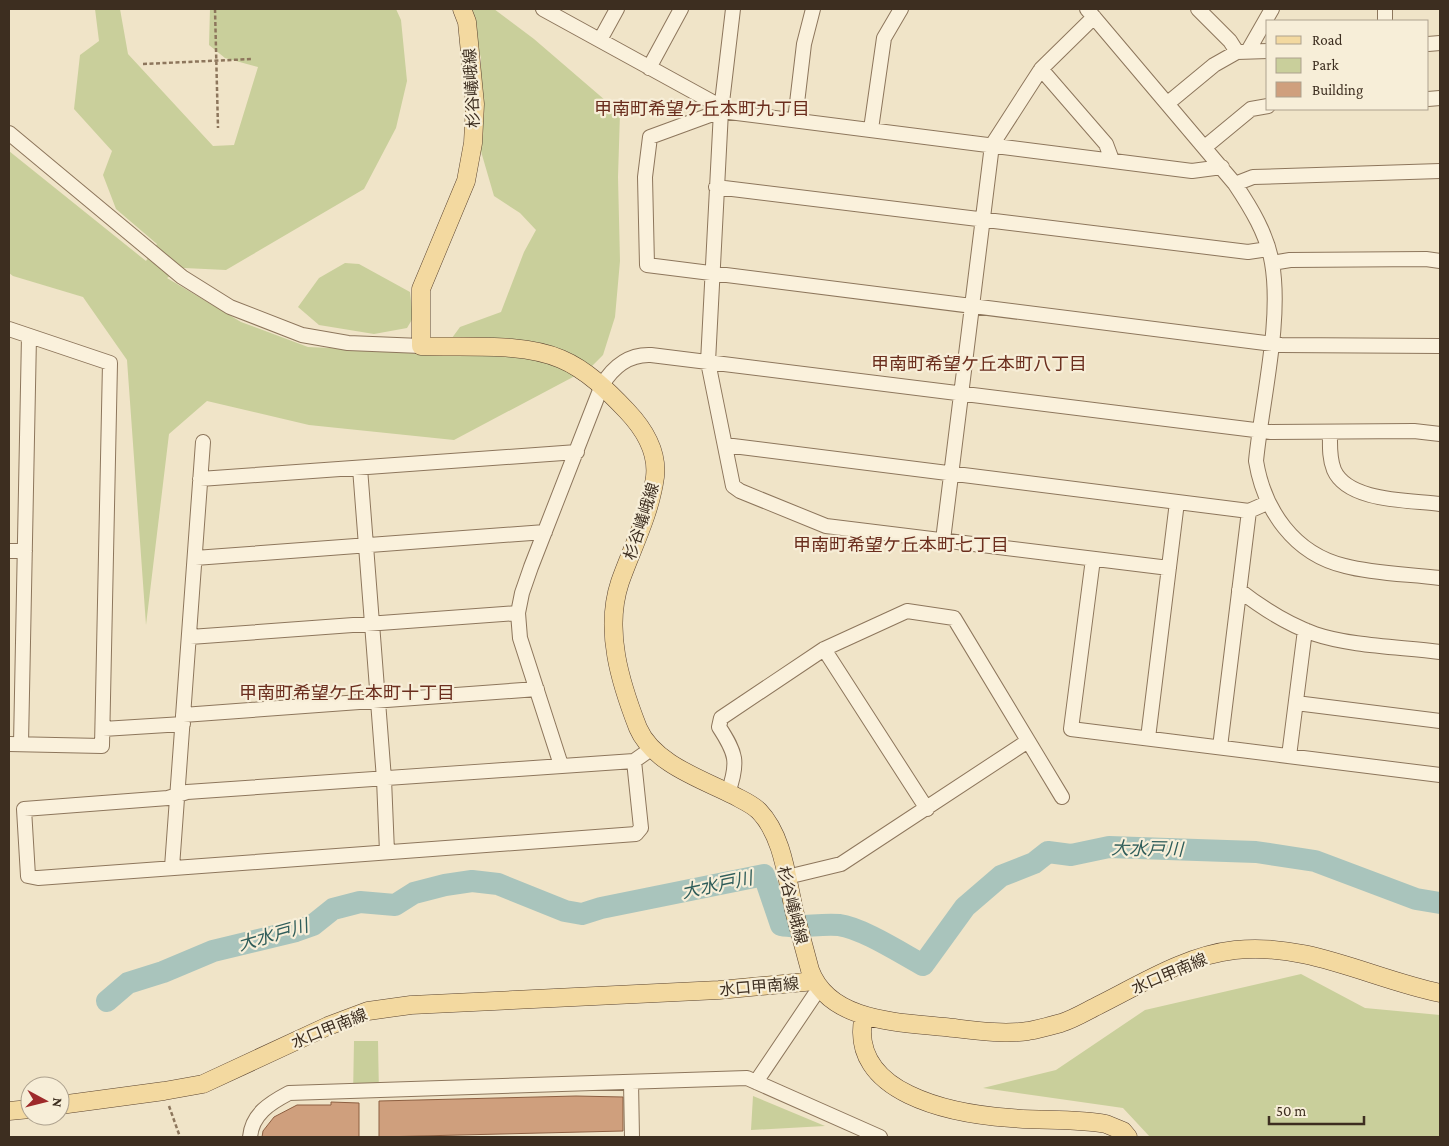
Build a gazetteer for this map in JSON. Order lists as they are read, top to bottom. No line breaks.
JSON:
{"streets":{"main road":["杉谷嶬峨線","水口甲南線"]},"crossings":[["杉谷嶬峨線","水口甲南線"]],"districts":["甲南町希望ケ丘本町九丁目","甲南町希望ケ丘本町八丁目","甲南町希望ケ丘本町七丁目","甲南町希望ケ丘本町十丁目"],"water":["大水戸川"],"legend":["Road","Park","Building"],"scale_bar":"50 m","north":"right"}
